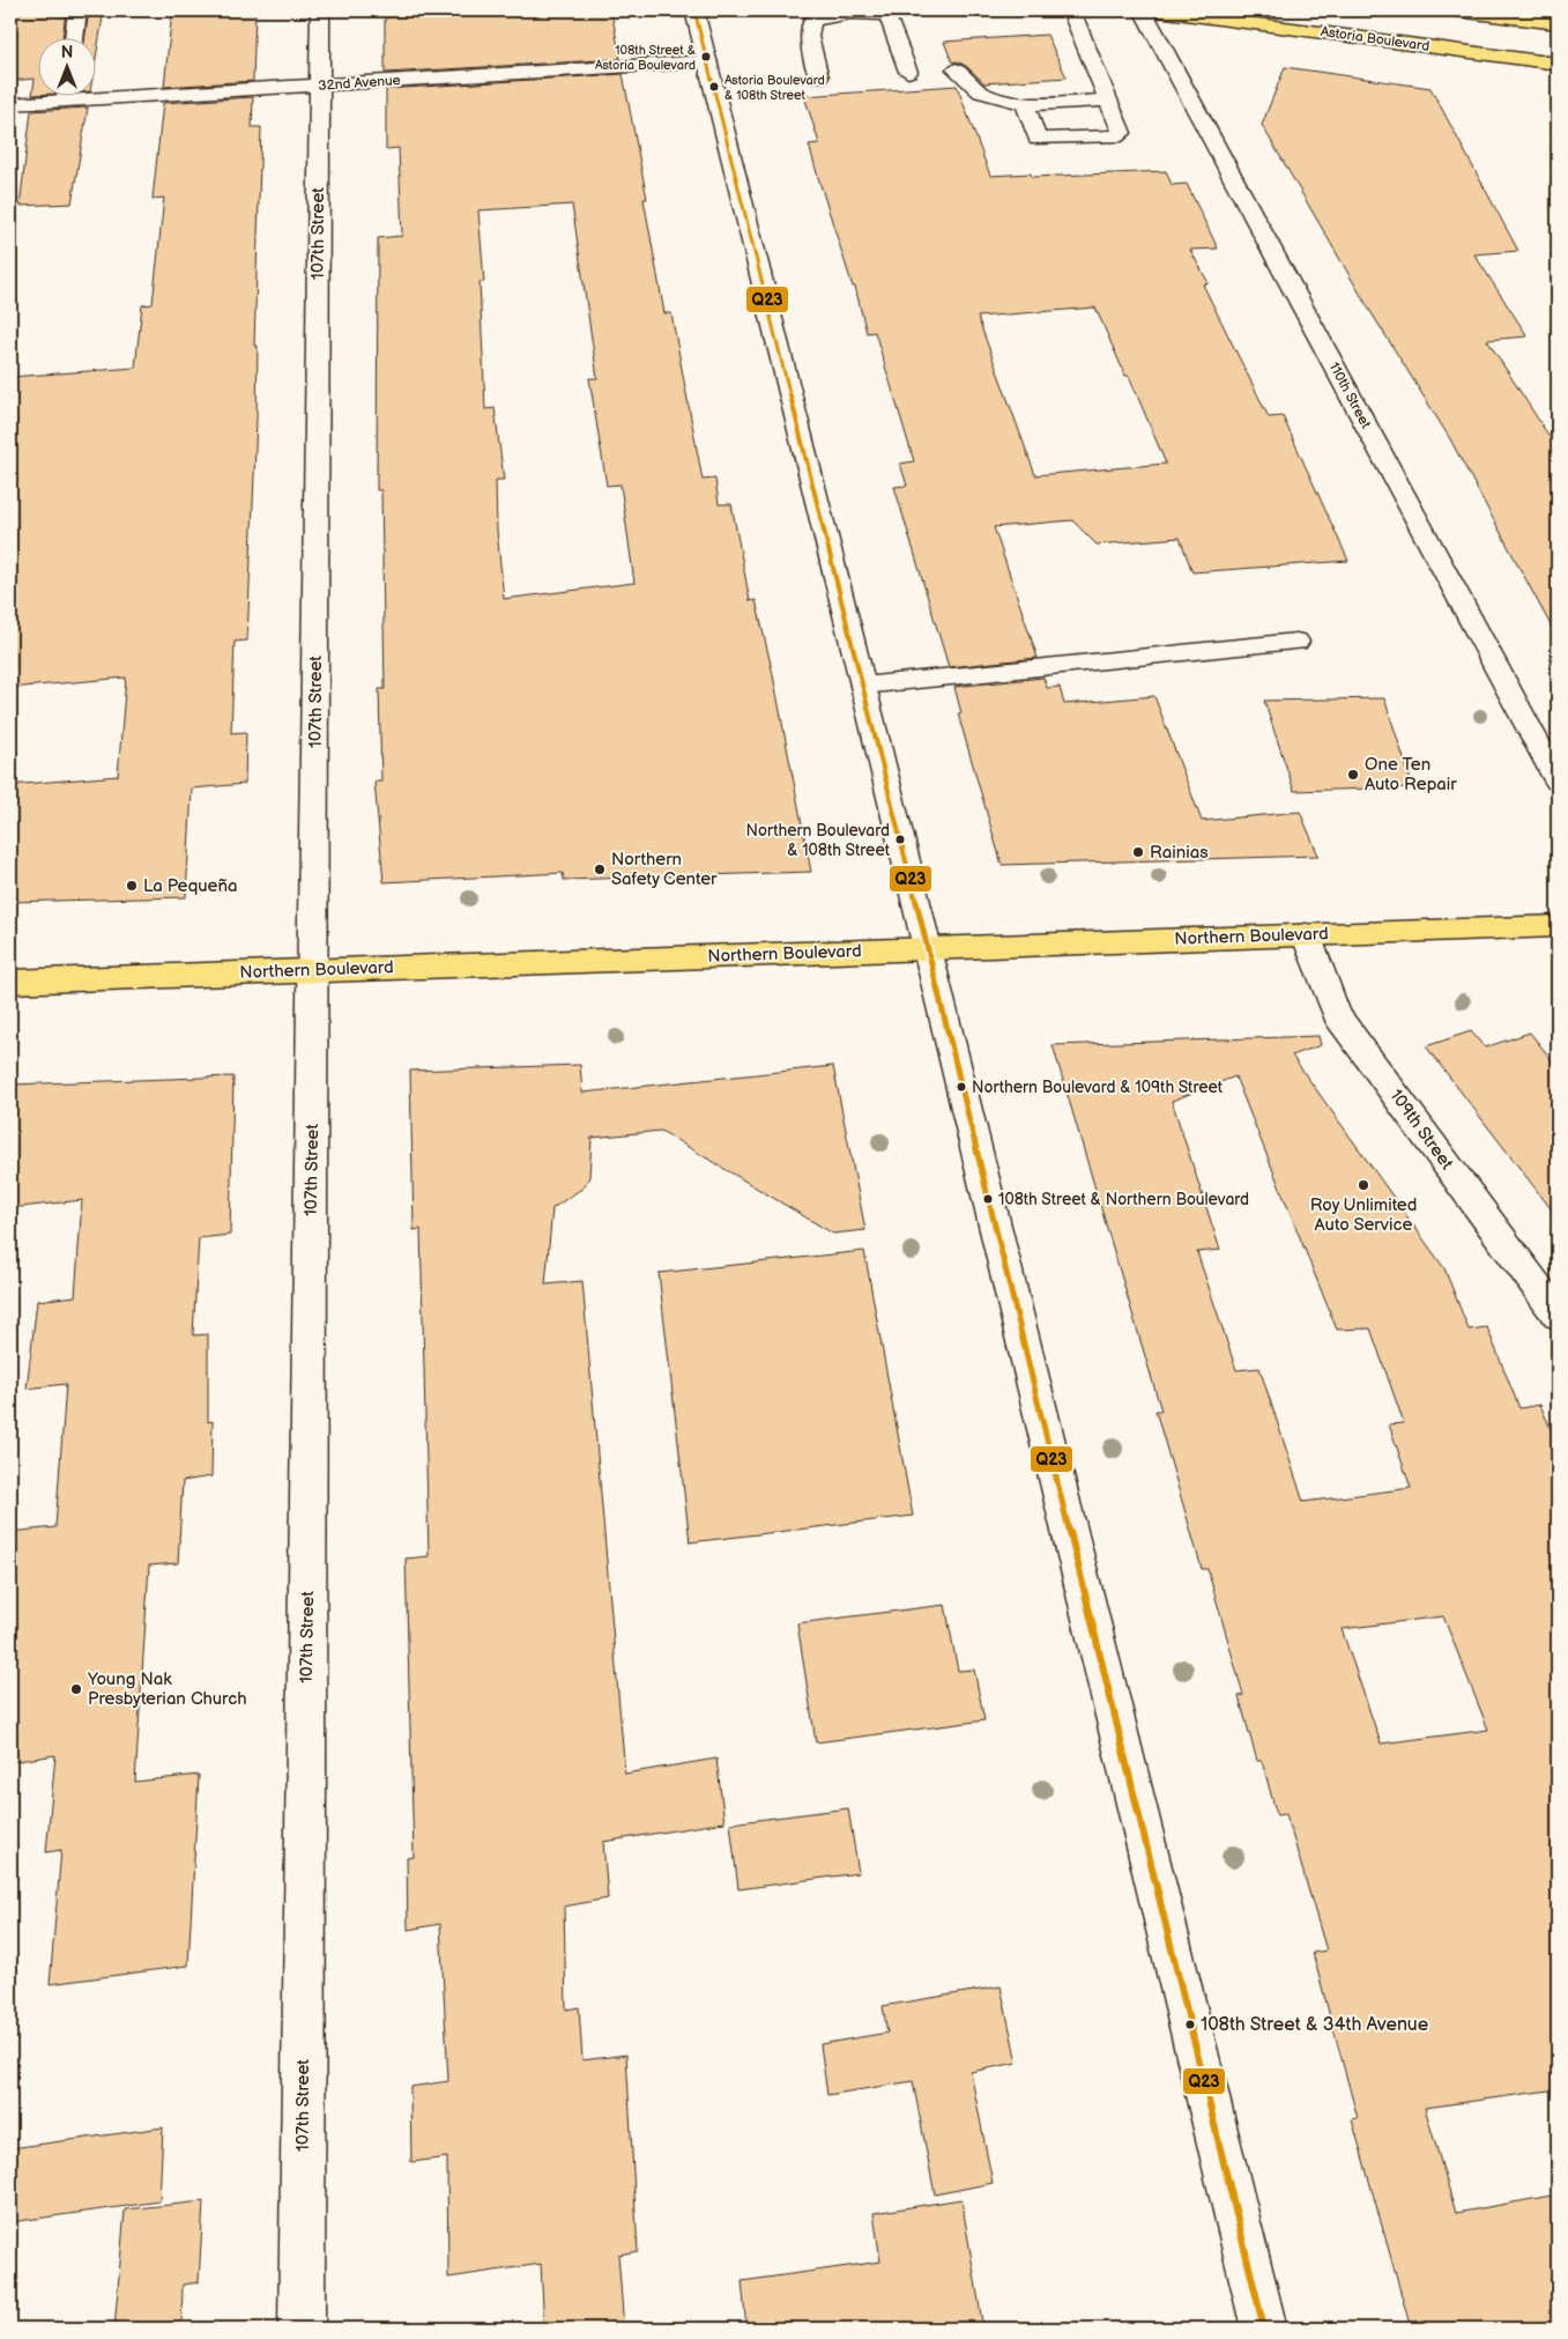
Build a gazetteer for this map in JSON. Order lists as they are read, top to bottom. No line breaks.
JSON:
{"streets":{"main road":["Astoria Boulevard","Northern Boulevard"],"street":["32nd Avenue","107th Street","110th Street","109th Street"]},"crossings":[["32nd Avenue","107th Street"],["107th Street","Northern Boulevard"],["Northern Boulevard","109th Street"]],"places":["108th Street & Astoria Boulevard","Astoria Boulevard & 108th Street","One Ten Auto Repair","Northern Boulevard & 108th Street","Rainias","Northern Safety Center","La Pequeña","Northern Boulevard & 109th Street","Roy Unlimited Auto Service","108th Street & Northern Boulevard","Young Nak Presbyterian Church","108th Street & 34th Avenue"],"lines":["transit line Q23"],"north":"top"}
